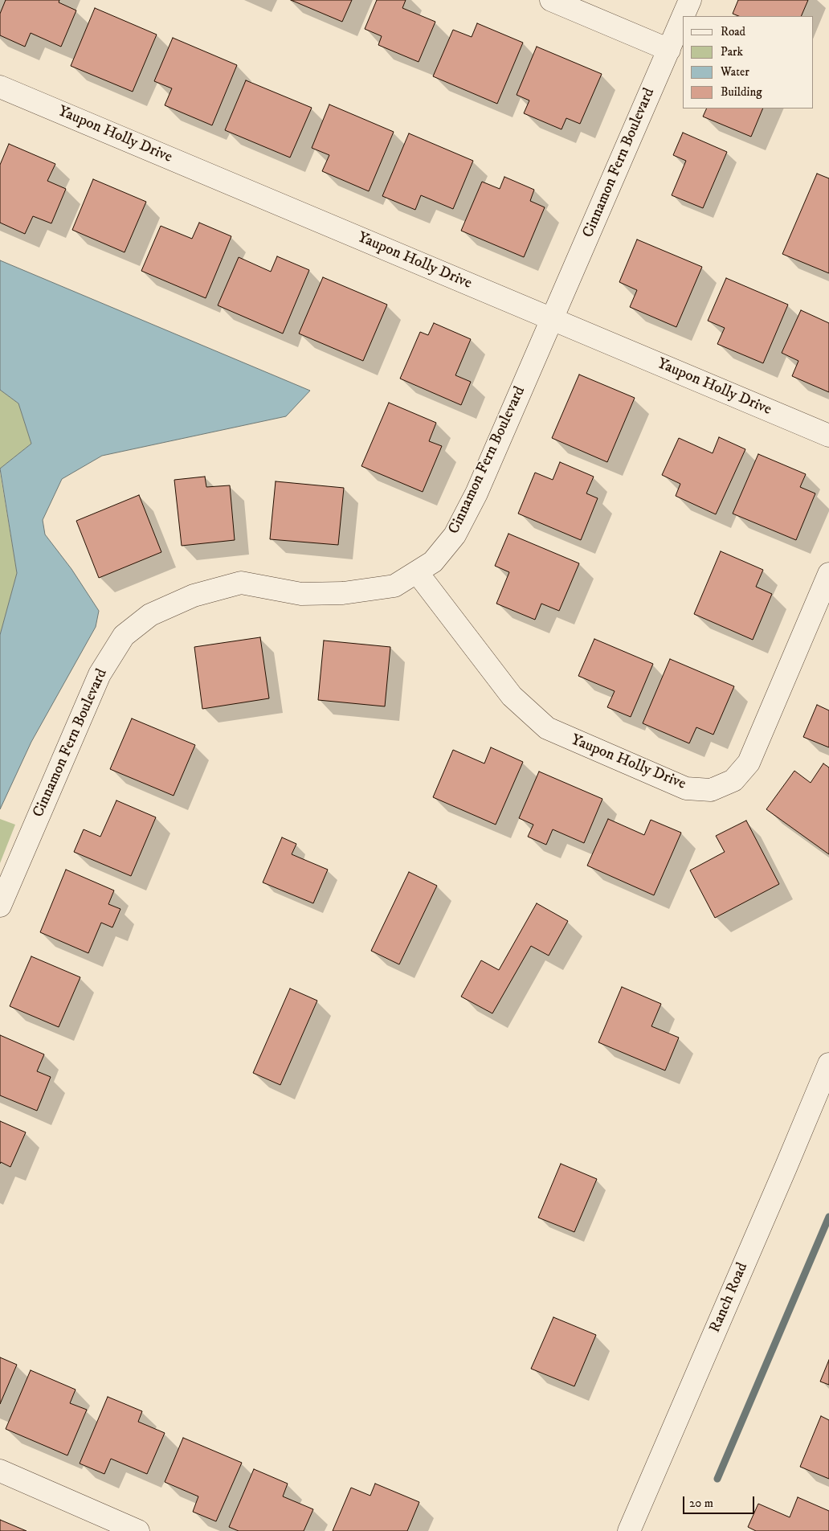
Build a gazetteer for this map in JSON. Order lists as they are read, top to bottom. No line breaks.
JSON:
{"streets":{"street":["Yaupon Holly Drive","Cinnamon Fern Boulevard","Ranch Road"]},"crossings":[["Yaupon Holly Drive","Cinnamon Fern Boulevard"]],"legend":["Road","Park","Water","Building"],"scale_bar":"20 m"}
